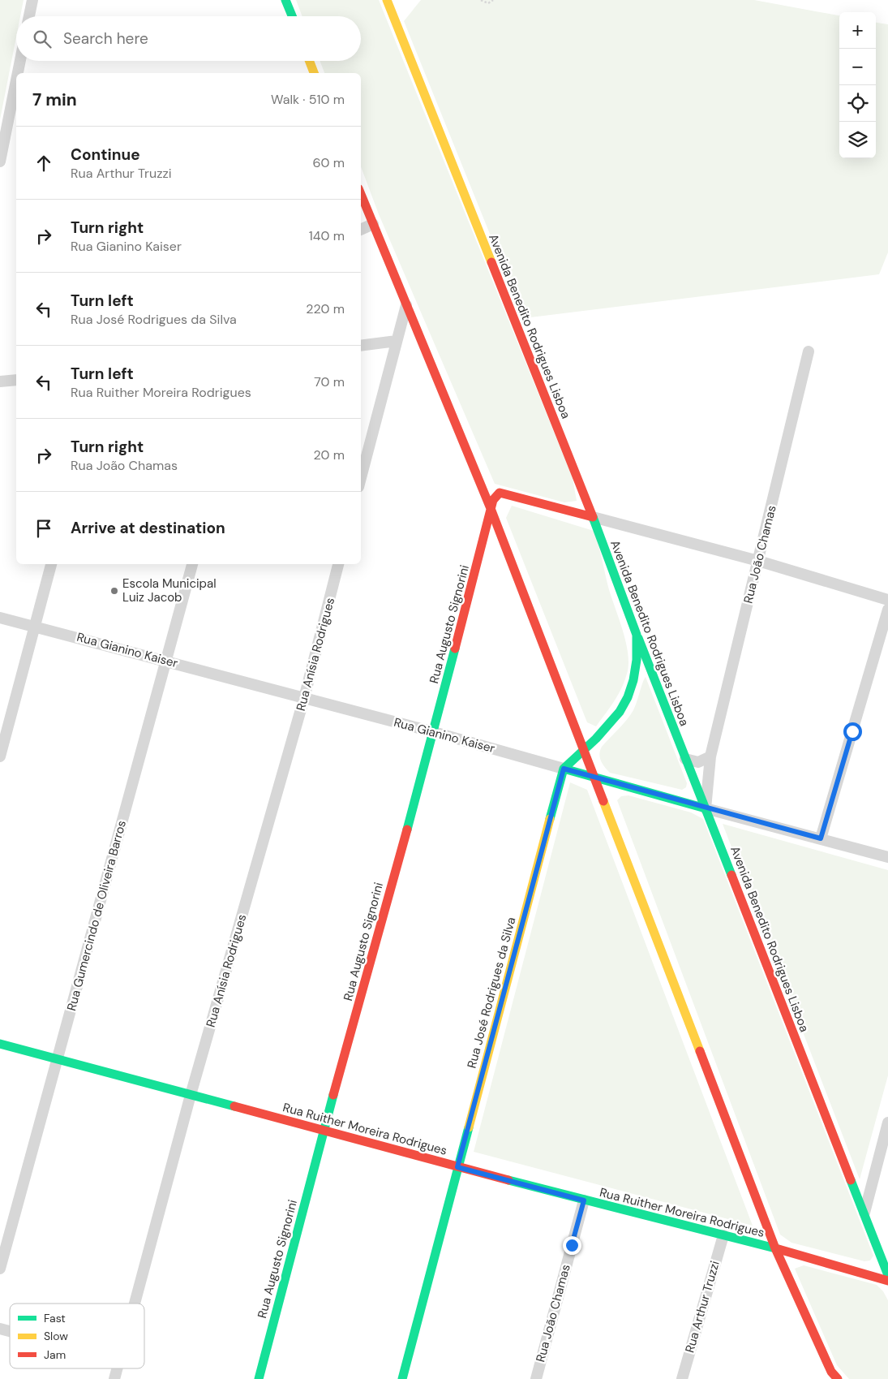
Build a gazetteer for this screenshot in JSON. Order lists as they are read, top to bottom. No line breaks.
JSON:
{"streets":{"main road":["Avenida Benedito Rodrigues Lisboa","Rua Augusto Signorini","Rua Gianino Kaiser","Rua José Rodrigues da Silva","Rua Ruither Moreira Rodrigues"],"street":["Rua João Chamas","Rua Anísia Rodrigues","Rua Gumercindo de Oliveira Barros","Rua Arthur Truzzi"]},"crossings":[["Avenida Benedito Rodrigues Lisboa","Rua João Chamas"],["Avenida Benedito Rodrigues Lisboa","Rua Augusto Signorini"],["Avenida Benedito Rodrigues Lisboa","Rua Gianino Kaiser"],["Rua João Chamas","Rua Gianino Kaiser"],["Rua João Chamas","Rua Ruither Moreira Rodrigues"],["Rua Augusto Signorini","Rua Gianino Kaiser"],["Rua Augusto Signorini","Rua Ruither Moreira Rodrigues"],["Rua Gianino Kaiser","Rua Anísia Rodrigues"],["Rua Gianino Kaiser","Rua Gumercindo de Oliveira Barros"],["Rua Gianino Kaiser","Rua José Rodrigues da Silva"],["Rua Anísia Rodrigues","Rua Ruither Moreira Rodrigues"],["Rua Gumercindo de Oliveira Barros","Rua Ruither Moreira Rodrigues"],["Rua José Rodrigues da Silva","Rua Ruither Moreira Rodrigues"],["Rua Ruither Moreira Rodrigues","Rua Arthur Truzzi"]],"places":["Escola Municipal Luiz Jacob"],"legend":["Fast","Slow","Jam"],"page":{"map_buttons":["+","−"],"search":"Search here","heading":["7 min","Walk · 510 m"],"list":[["Continue","Rua Arthur Truzzi","60 m"],["Turn right","Rua Gianino Kaiser","140 m"],["Turn left","Rua José Rodrigues da Silva","220 m"],["Turn left","Rua Ruither Moreira Rodrigues","70 m"],["Turn right","Rua João Chamas","20 m"],"Arrive at destination"]}}
